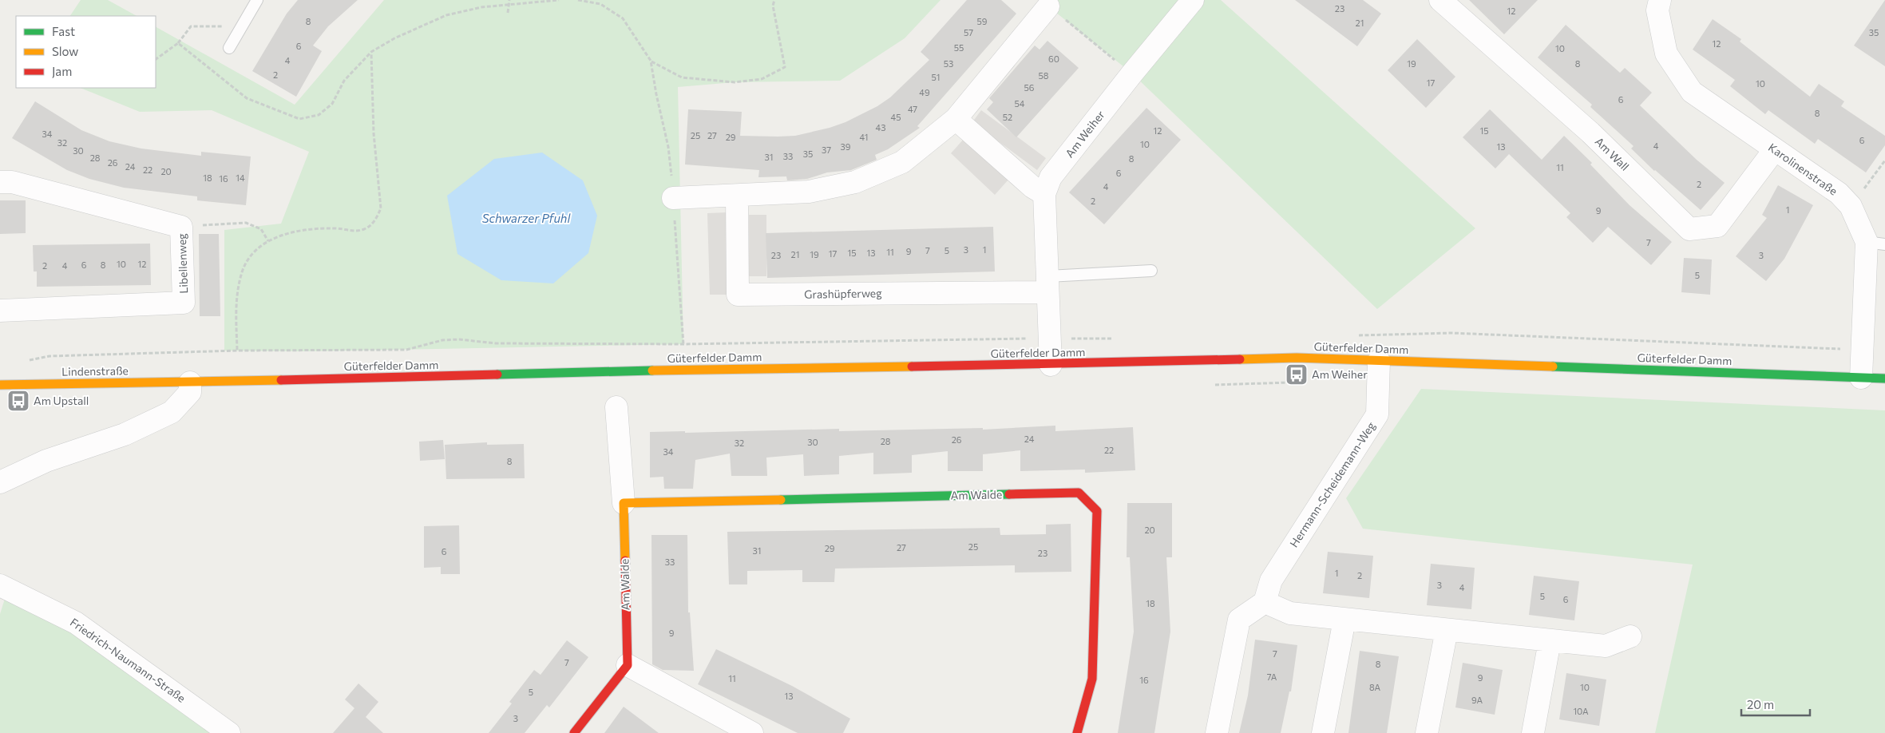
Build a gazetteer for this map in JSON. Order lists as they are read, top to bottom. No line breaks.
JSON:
{"streets":{"street":["Am Weiher","Am Wall","Karolinenstraße","Libellenweg","Grashüpferweg","Güterfelder Damm","Lindenstraße","Hermann-Scheidemann-Weg","Am Walde","Friedrich-Naumann-Straße"]},"crossings":[["Am Weiher","Grashüpferweg"],["Am Weiher","Güterfelder Damm"],["Am Wall","Karolinenstraße"],["Karolinenstraße","Güterfelder Damm"],["Güterfelder Damm","Lindenstraße"],["Güterfelder Damm","Hermann-Scheidemann-Weg"]],"water":["Schwarzer Pfuhl"],"places":{"bus stop":["Am Weiher","Am Upstall"]},"house_numbers":["23","12","8","59","21","57","35","12","6","55","10","60","4","53","19","8","2","58","51","17","10","56","49","6","54","47","8","45","52","43","12","15","34","25","27","29","41","6","32","10","4","39","13","37","30","35","33","31","28","8","26","24","11","22","20","6","18","14","16","2","4","2","1","9","7","3","1","7","5","9","11","15","13","17","21","19","23","3","10","12","6","8","2","4","5","24","26","28","30","32","22","34","8","20","25","27","29","31","6","23","33","1","2","3","4","5","6","18","9","7","7","8","7A","9","11","16","8A","10","5","13","9A","10A","3"],"legend":["Fast","Slow","Jam"],"scale_bar":"20 m"}
